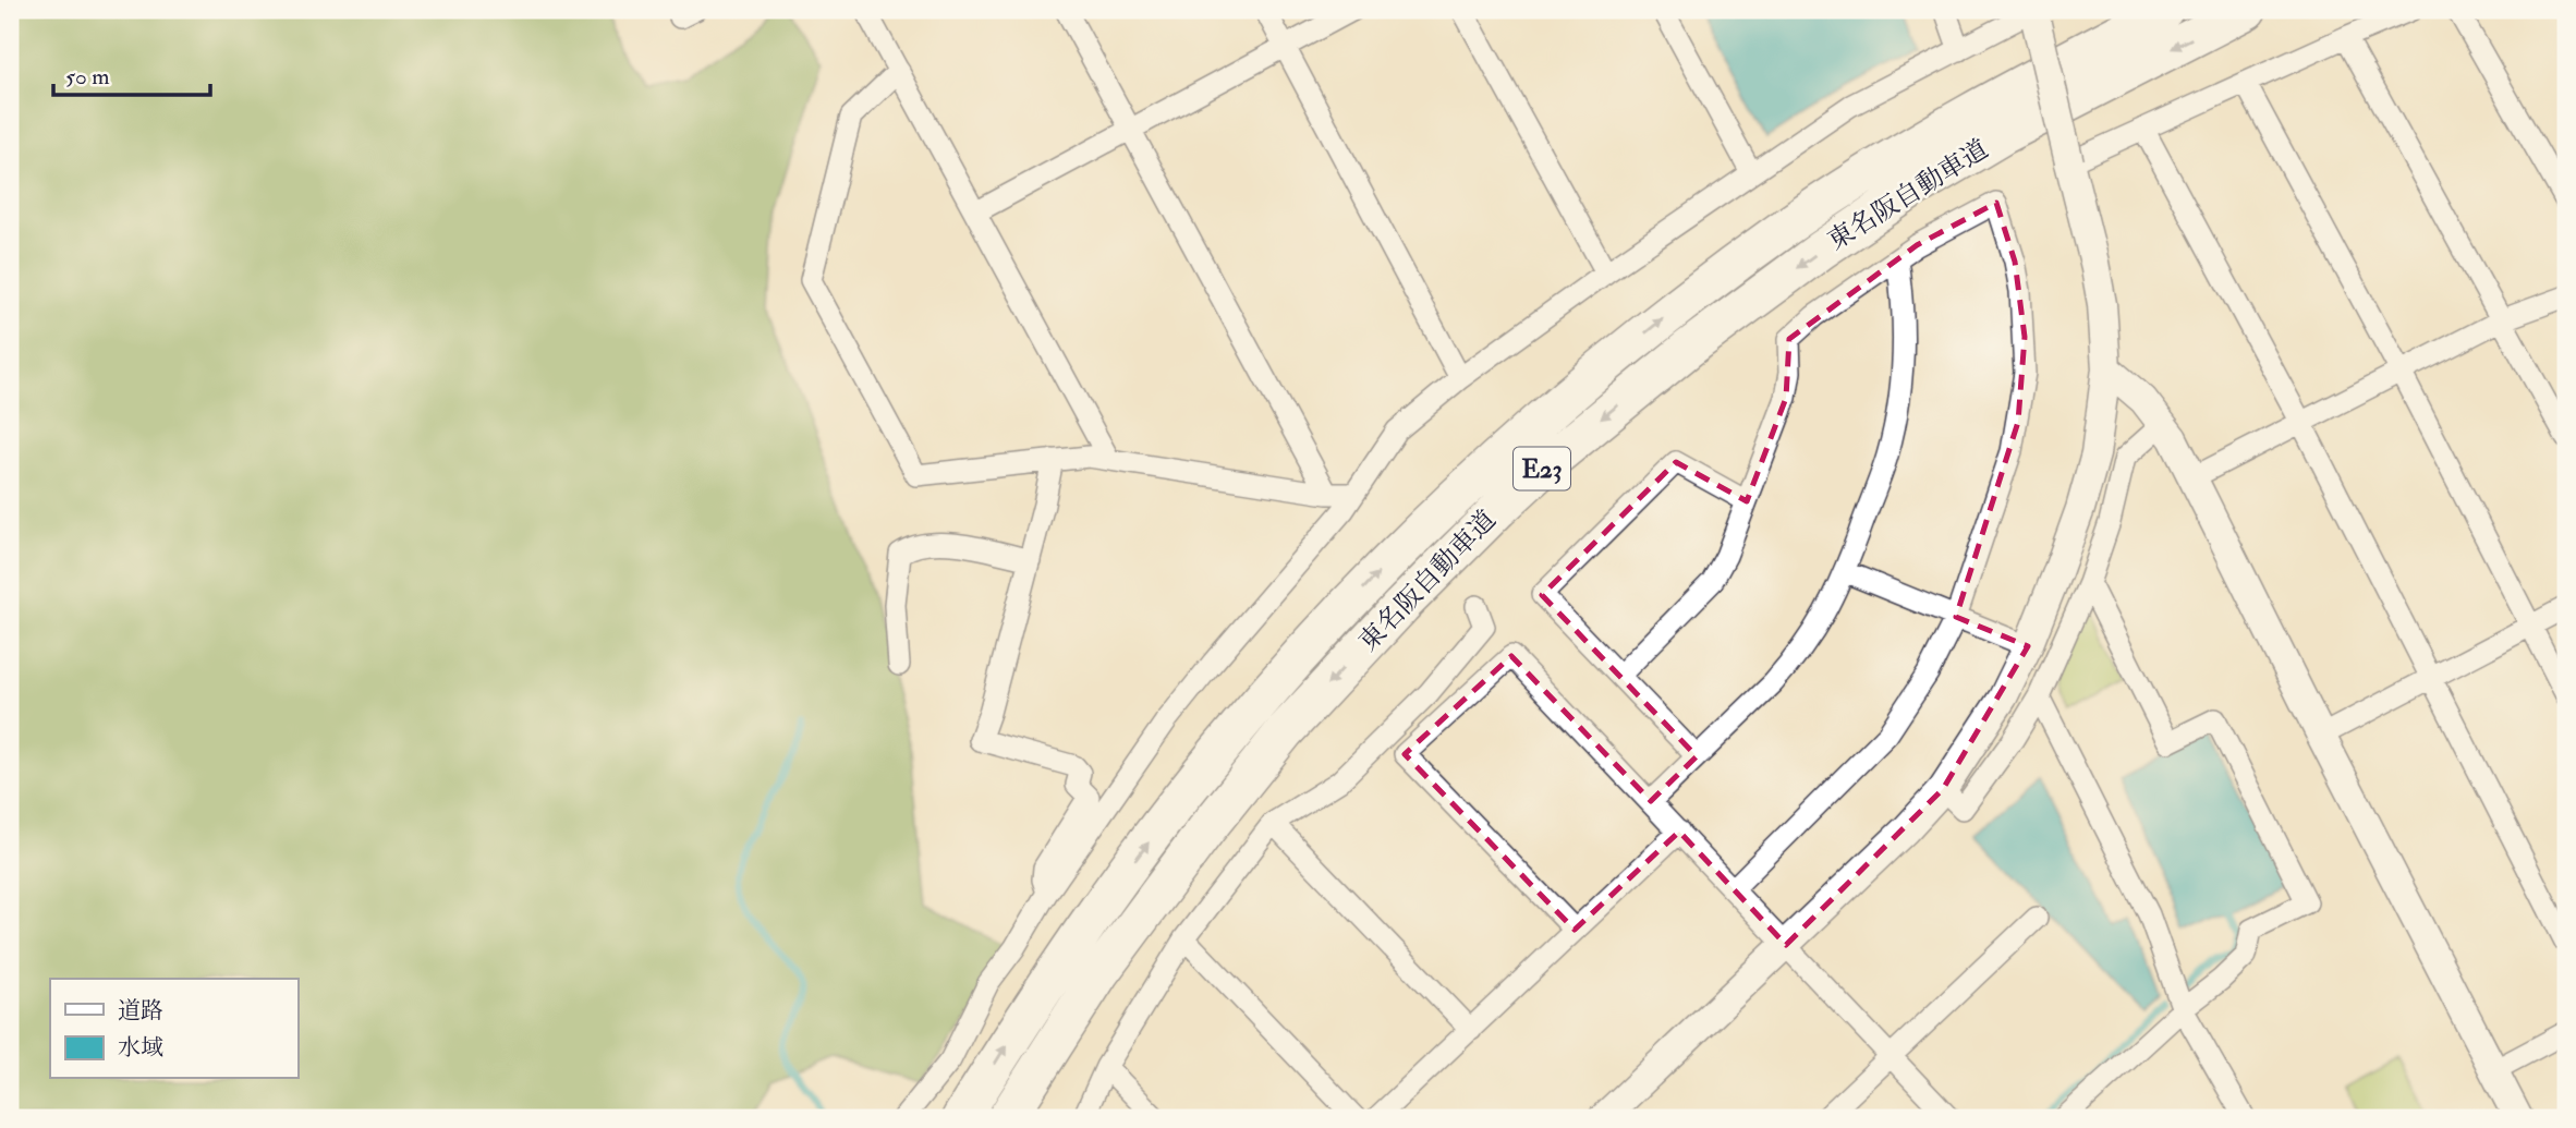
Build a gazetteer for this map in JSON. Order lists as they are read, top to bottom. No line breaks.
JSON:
{"streets":{"highway":["東名阪自動車道","E23"]},"legend":["道路","水域"],"scale_bar":"50 m"}
